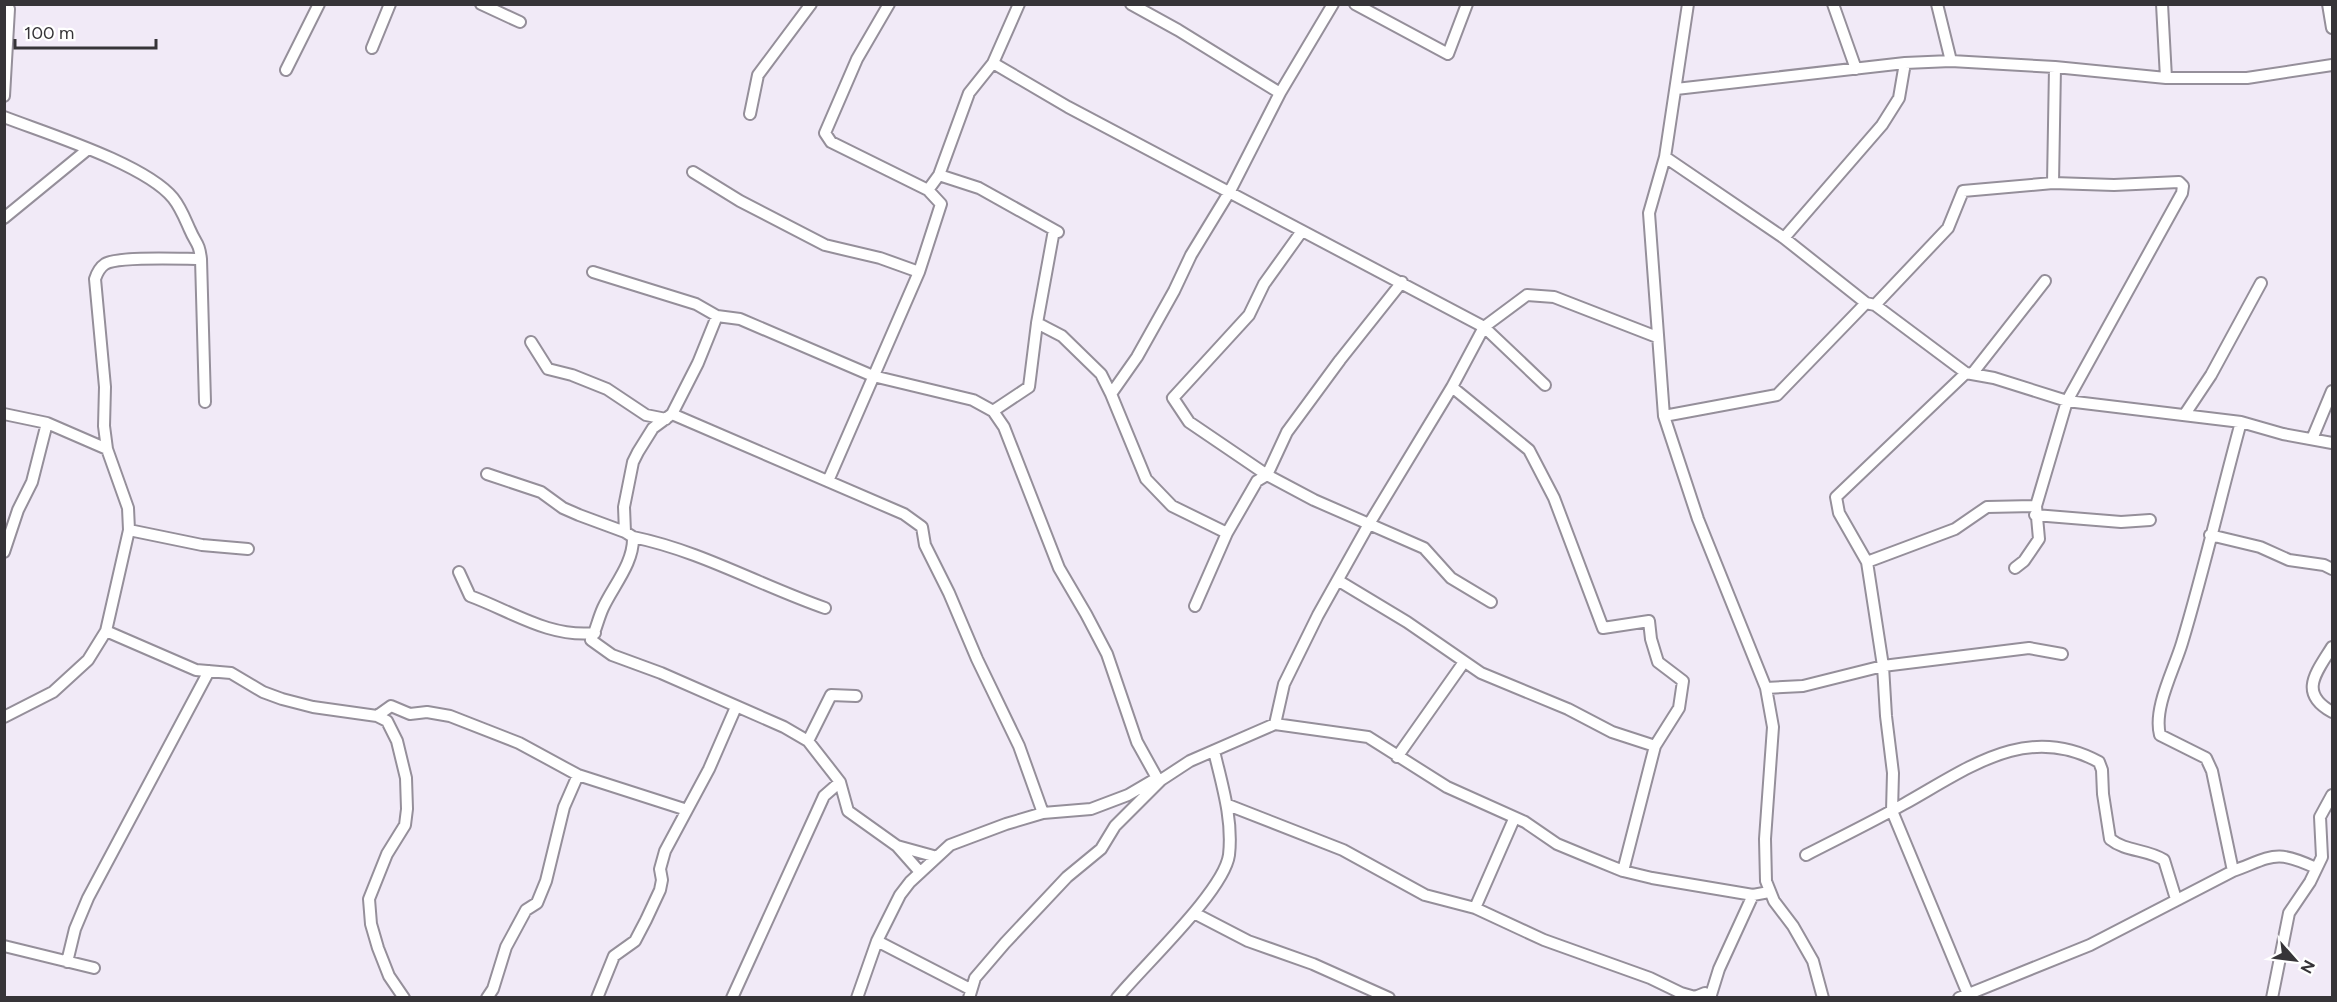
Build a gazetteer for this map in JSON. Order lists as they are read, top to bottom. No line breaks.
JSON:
{"scale_bar":"100 m","north":"bottom right"}
